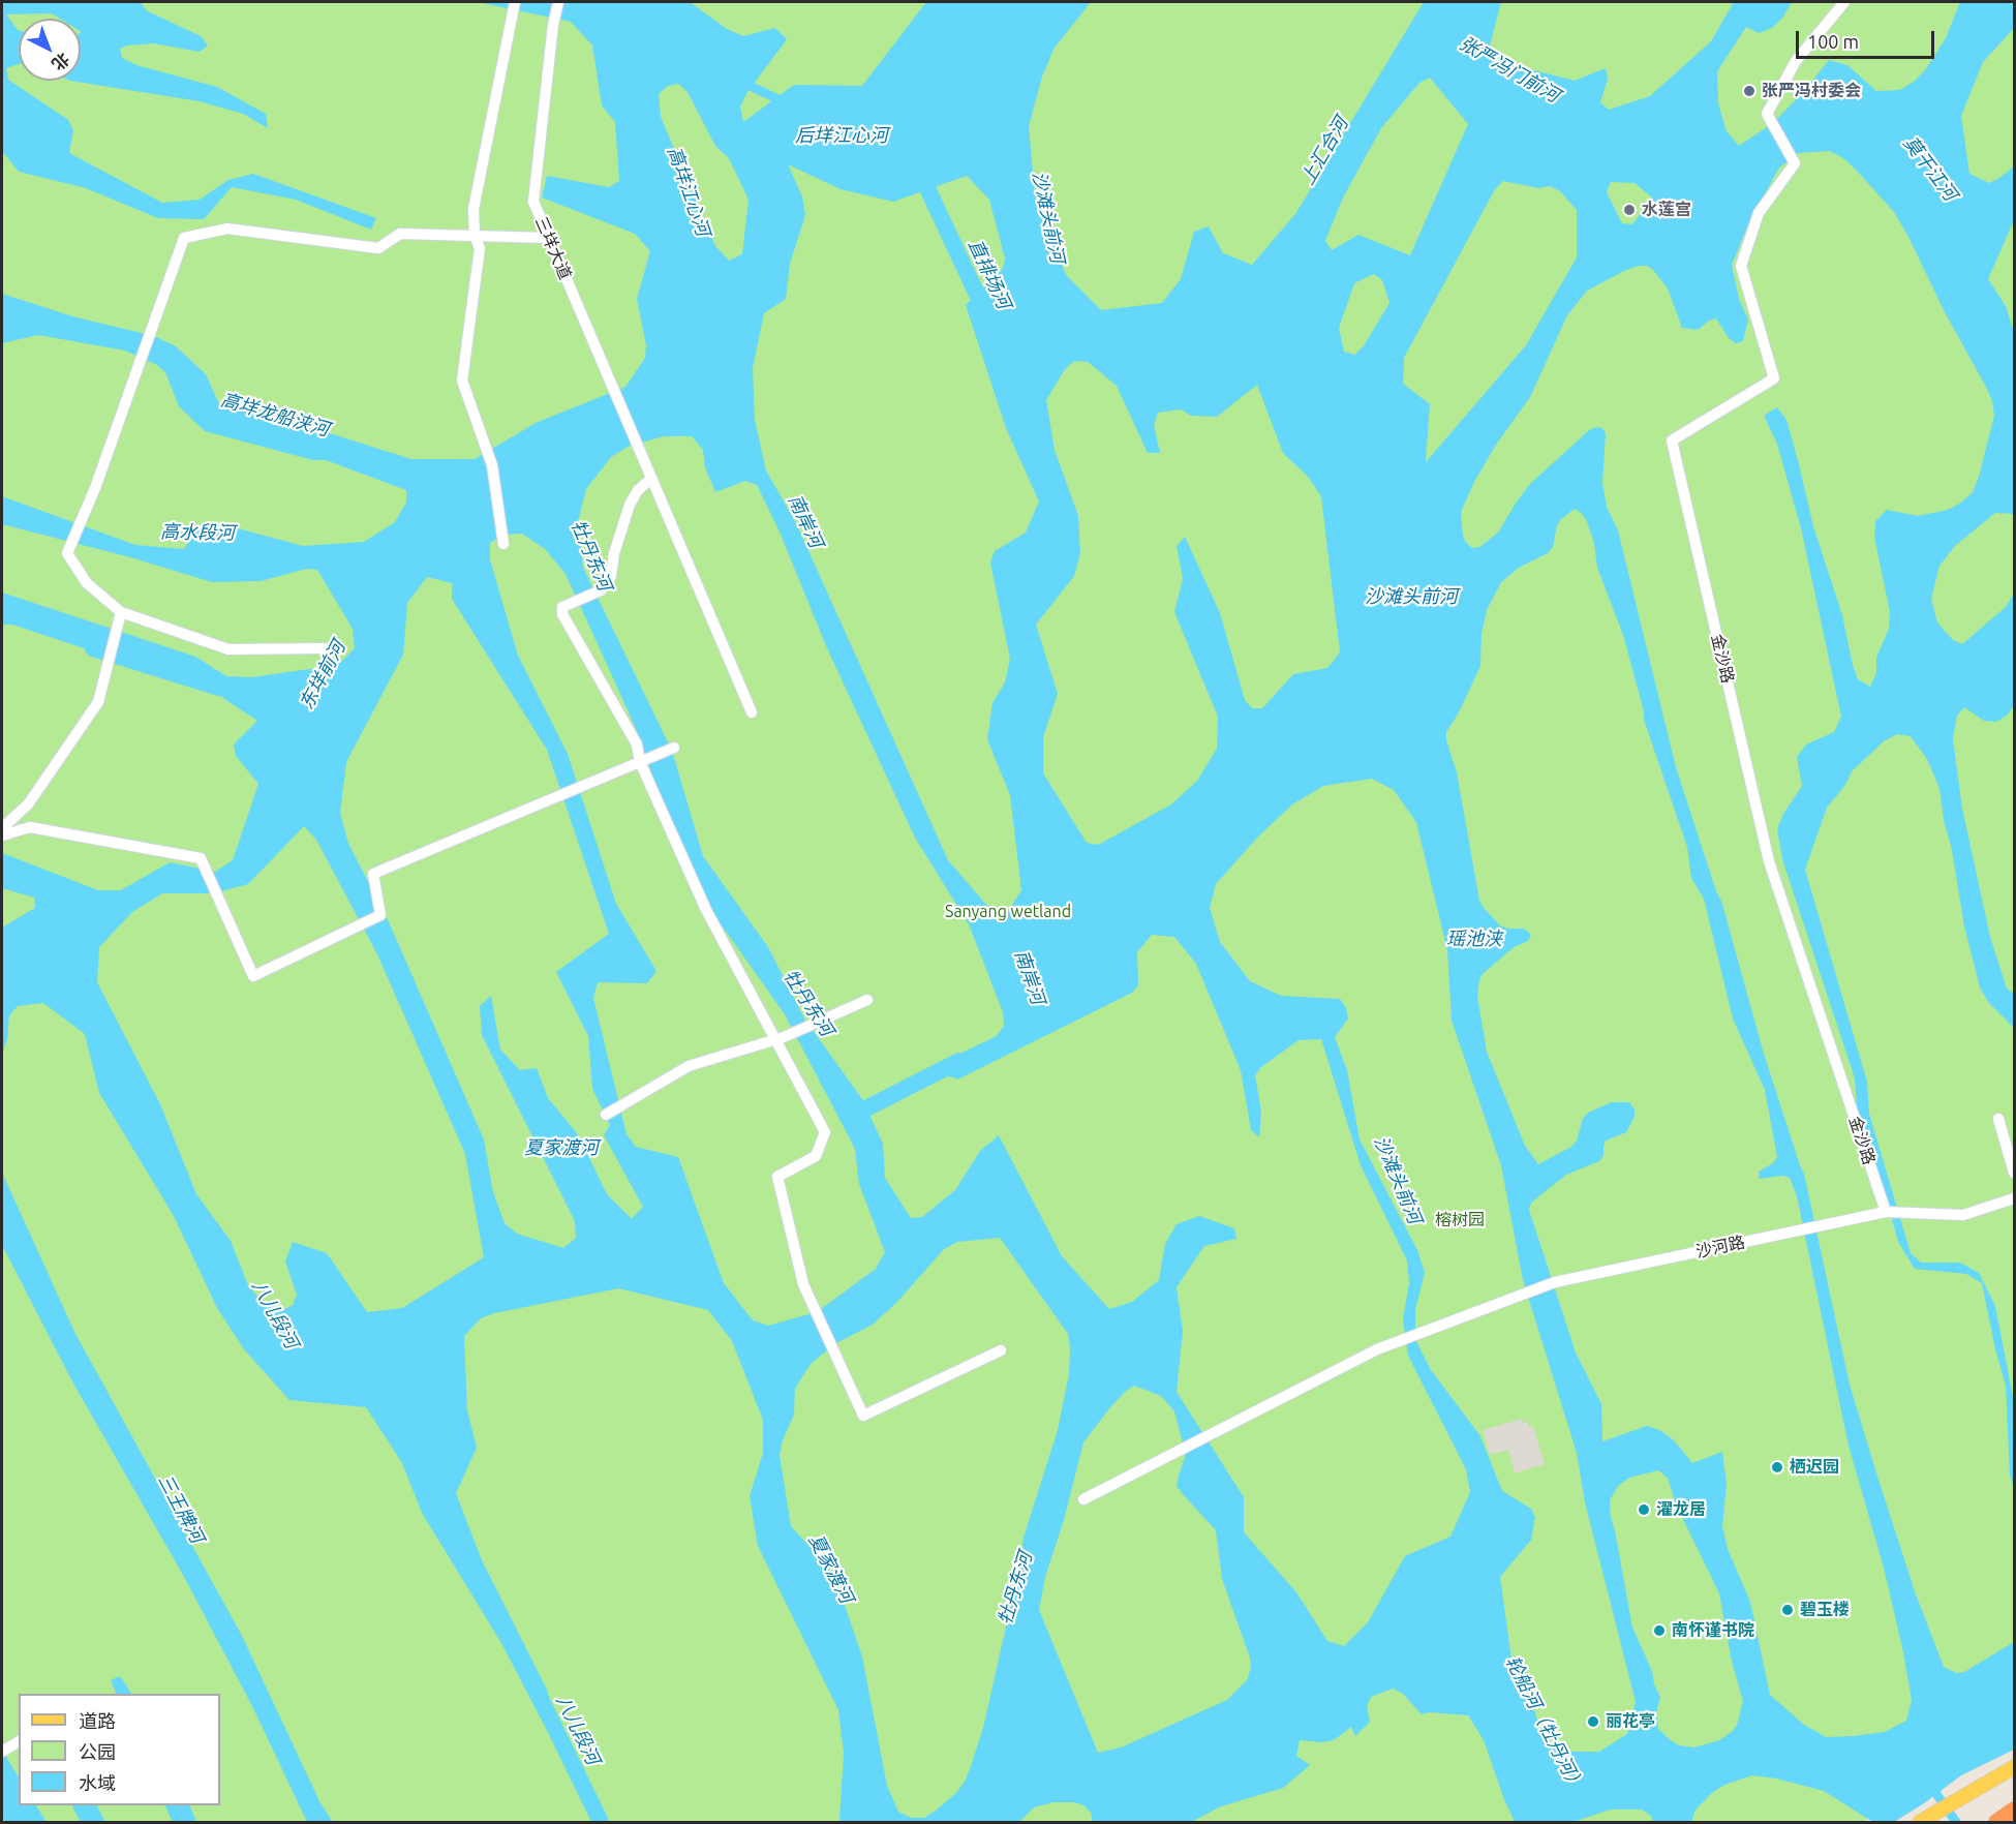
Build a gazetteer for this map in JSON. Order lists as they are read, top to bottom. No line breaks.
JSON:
{"streets":{"street":["三垟大道","金沙路","沙河路"]},"crossings":[["金沙路","沙河路"]],"water":["张严冯门前河","后垟江心河","上汇合河","莫干江河","高垟江心河","沙滩头前河","直排场河","高垟龙船浃河","南岸河","高水段河","牡丹东河","东垟前河","瑶池浃","夏家渡河","八儿段河","三王牌河","轮船河（牡丹河）"],"parks":["Sanyang wetland","榕树园"],"places":["张严冯村委会","水莲宫","栖迟园","濯龙居","碧玉楼","南怀谨书院","丽花亭"],"legend":["道路","公园","水域"],"scale_bar":"100 m","north":"bottom right"}
